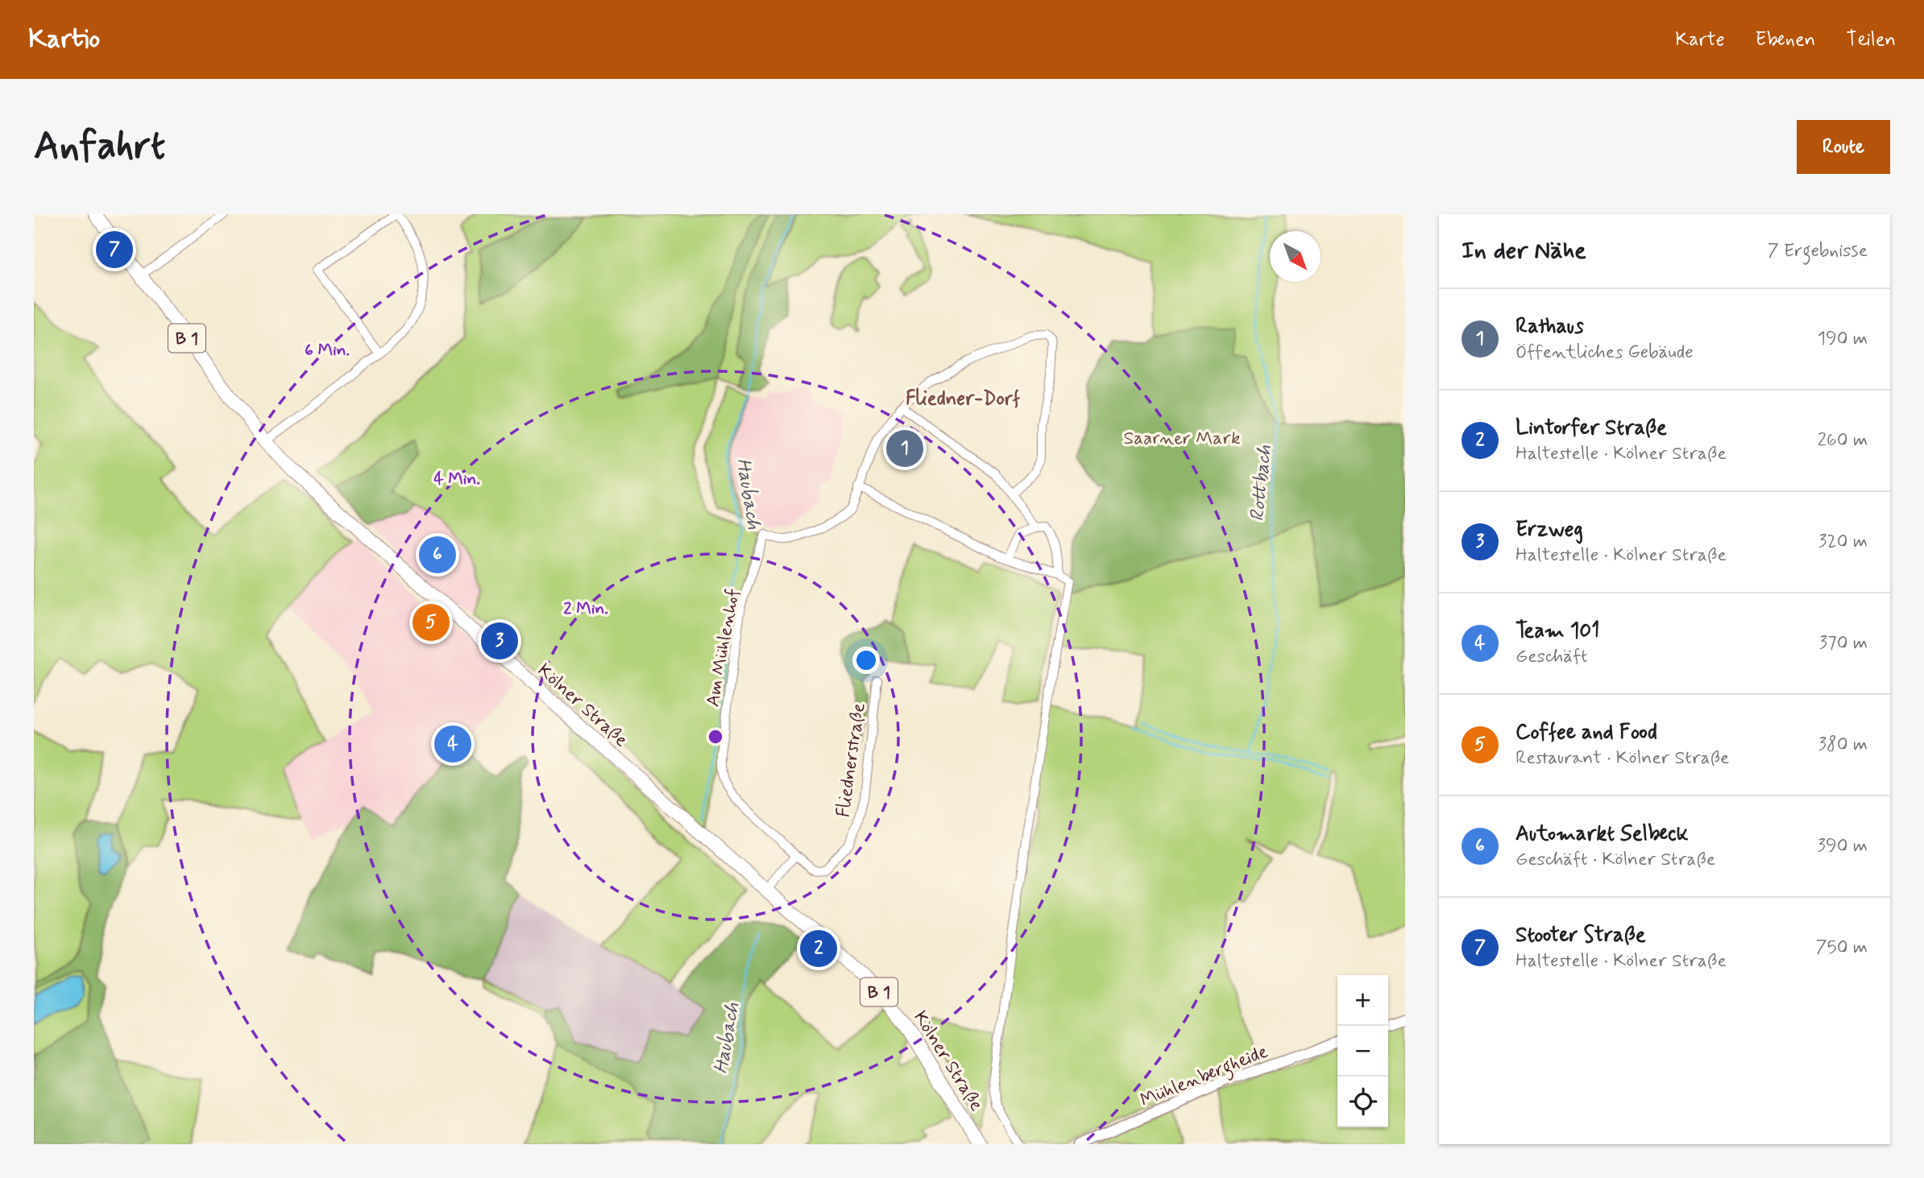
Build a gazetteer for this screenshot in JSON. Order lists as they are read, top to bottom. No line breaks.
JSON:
{"streets":{"main road":["B 1","Kölner Straße"],"street":["Am Mühlenhof","Fliednerstraße","Mühlenbergheide"]},"crossings":[["Am Mühlenhof","Fliednerstraße"]],"districts":["Fliedner-Dorf"],"water":["Rottbach","Haubach"],"parks":["Saarner Mark"],"north":"bottom right","page":{"header":"Kartio","nav":["Karte","Ebenen","Teilen"],"buttons":"Route","title":"Anfahrt","heading":["In der Nähe","7 Ergebnisse"],"pins":["7","1","6","5","3","4","2"],"list":[{"mark":"1","name":"Rathaus","note":"Öffentliches Gebäude","value":"190 m"},{"mark":"2","name":"Lintorfer Straße","note":"Haltestelle · Kölner Straße","value":"260 m"},{"mark":"3","name":"Erzweg","note":"Haltestelle · Kölner Straße","value":"320 m"},{"mark":"4","name":"Team 101","note":"Geschäft","value":"370 m"},{"mark":"5","name":"Coffee and Food","note":"Restaurant · Kölner Straße","value":"380 m"},{"mark":"6","name":"Automarkt Selbeck","note":"Geschäft · Kölner Straße","value":"390 m"},{"mark":"7","name":"Stooter Straße","note":"Haltestelle · Kölner Straße","value":"750 m"}],"map_buttons":["+","−"]},"rings":["6 Min.","4 Min.","2 Min."]}
